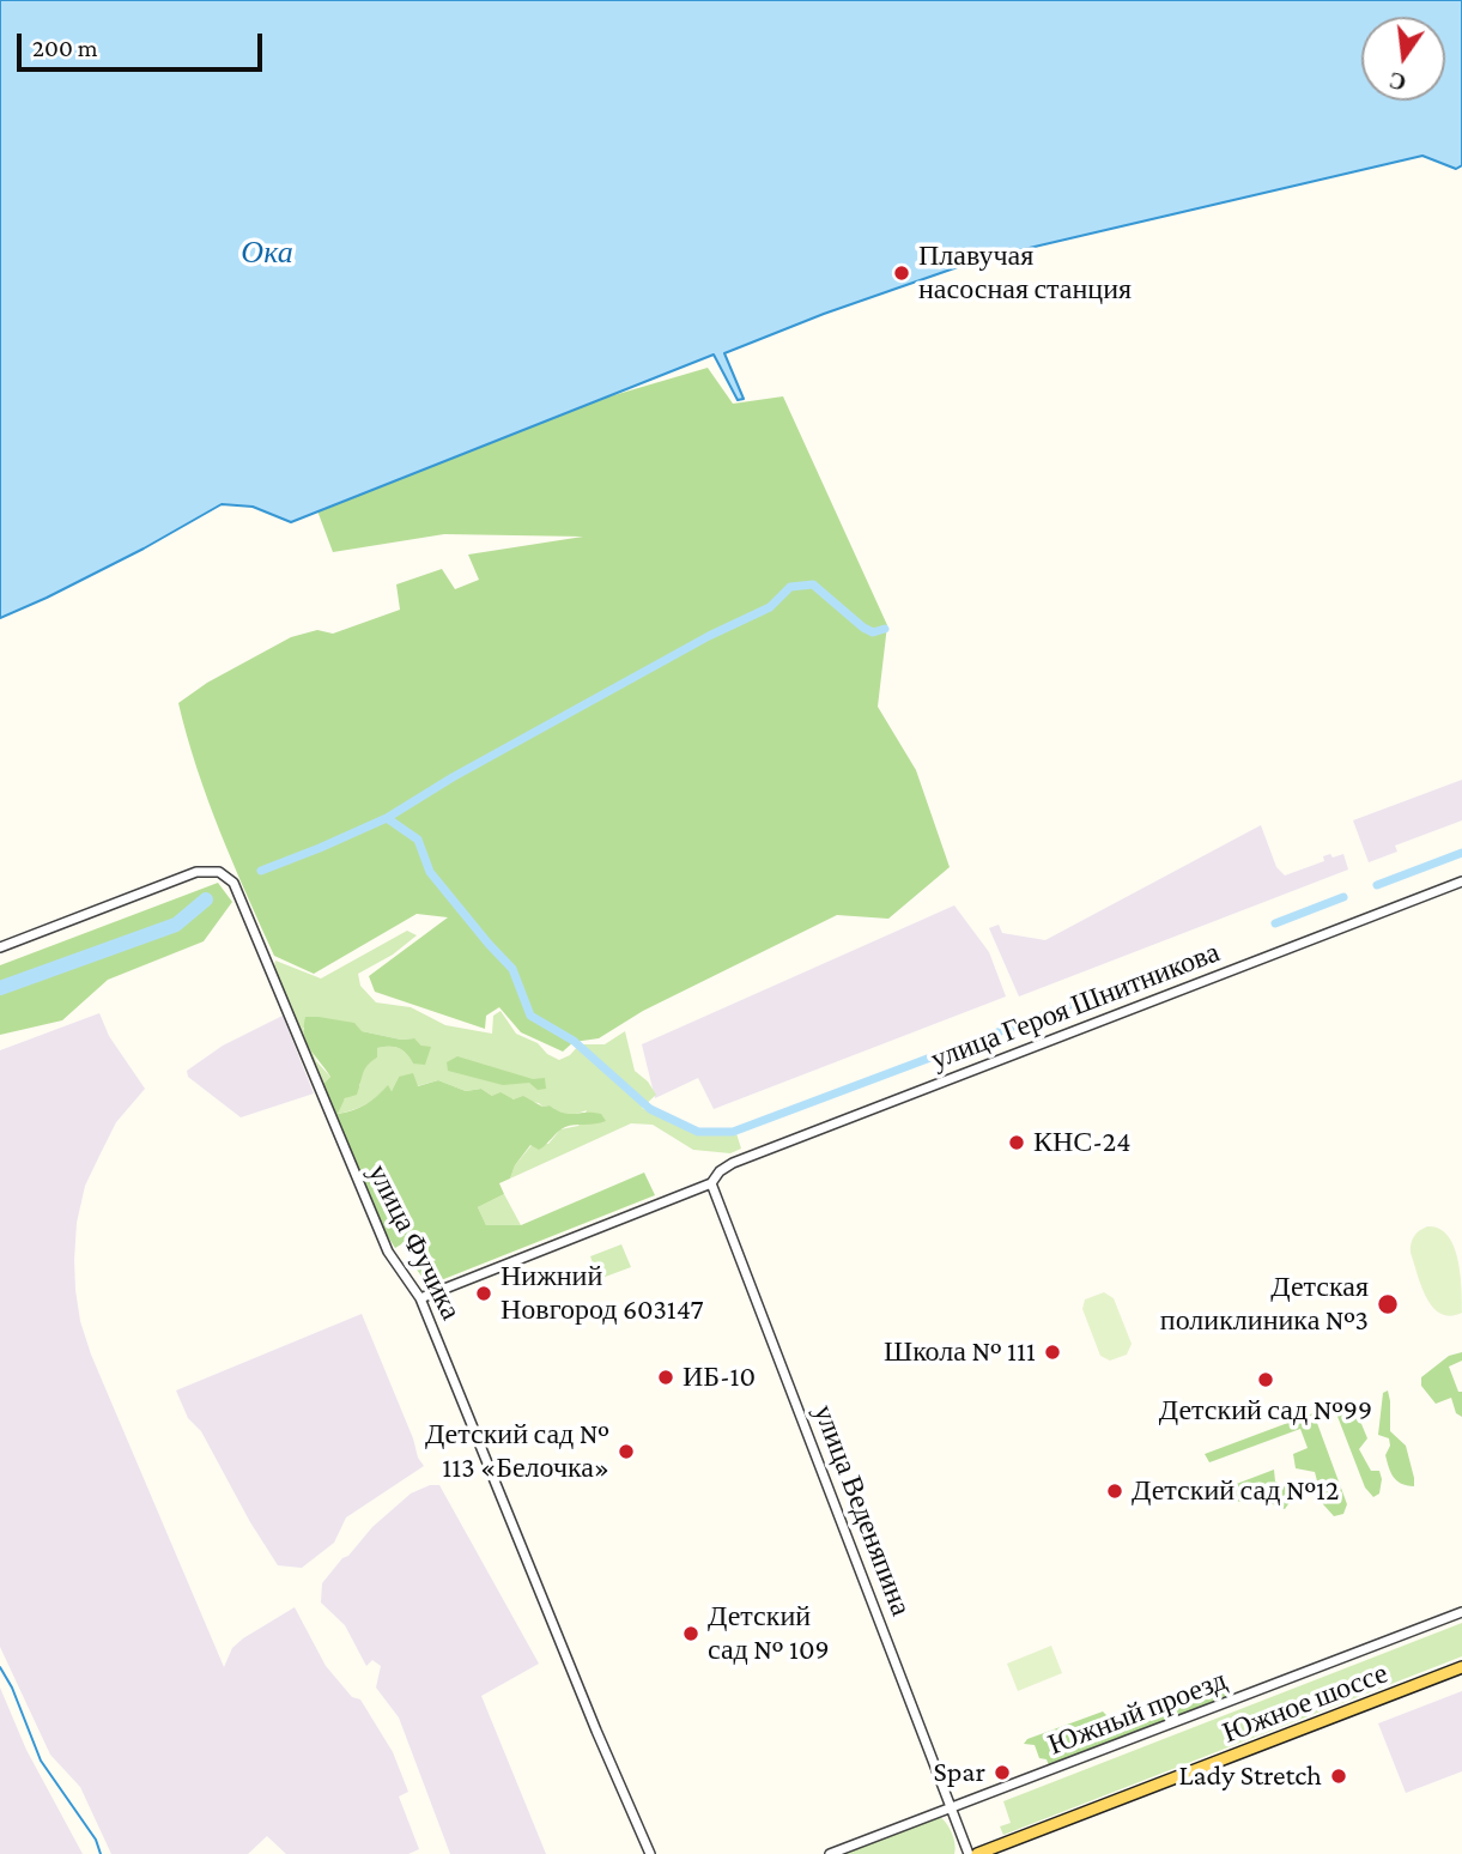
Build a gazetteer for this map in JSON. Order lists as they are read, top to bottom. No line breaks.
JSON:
{"streets":{"main road":["Южное шоссе"],"street":["улица Героя Шнитникова","улица Фучика","улица Веденяпина","Южный проезд"]},"crossings":[["улица Героя Шнитникова","улица Фучика"],["улица Героя Шнитникова","улица Веденяпина"],["улица Веденяпина","Южный проезд"]],"water":["Ока"],"places":["Плавучая насосная станция","КНС-24","Нижний Новгород 603147","Детская поликлиника №3","Школа № 111","ИБ-10","Детский сад №99","Детский сад № 113 «Белочка»","Детский сад №12","Детский сад № 109","Spar","Lady Stretch"],"scale_bar":"200 m","north":"bottom"}
